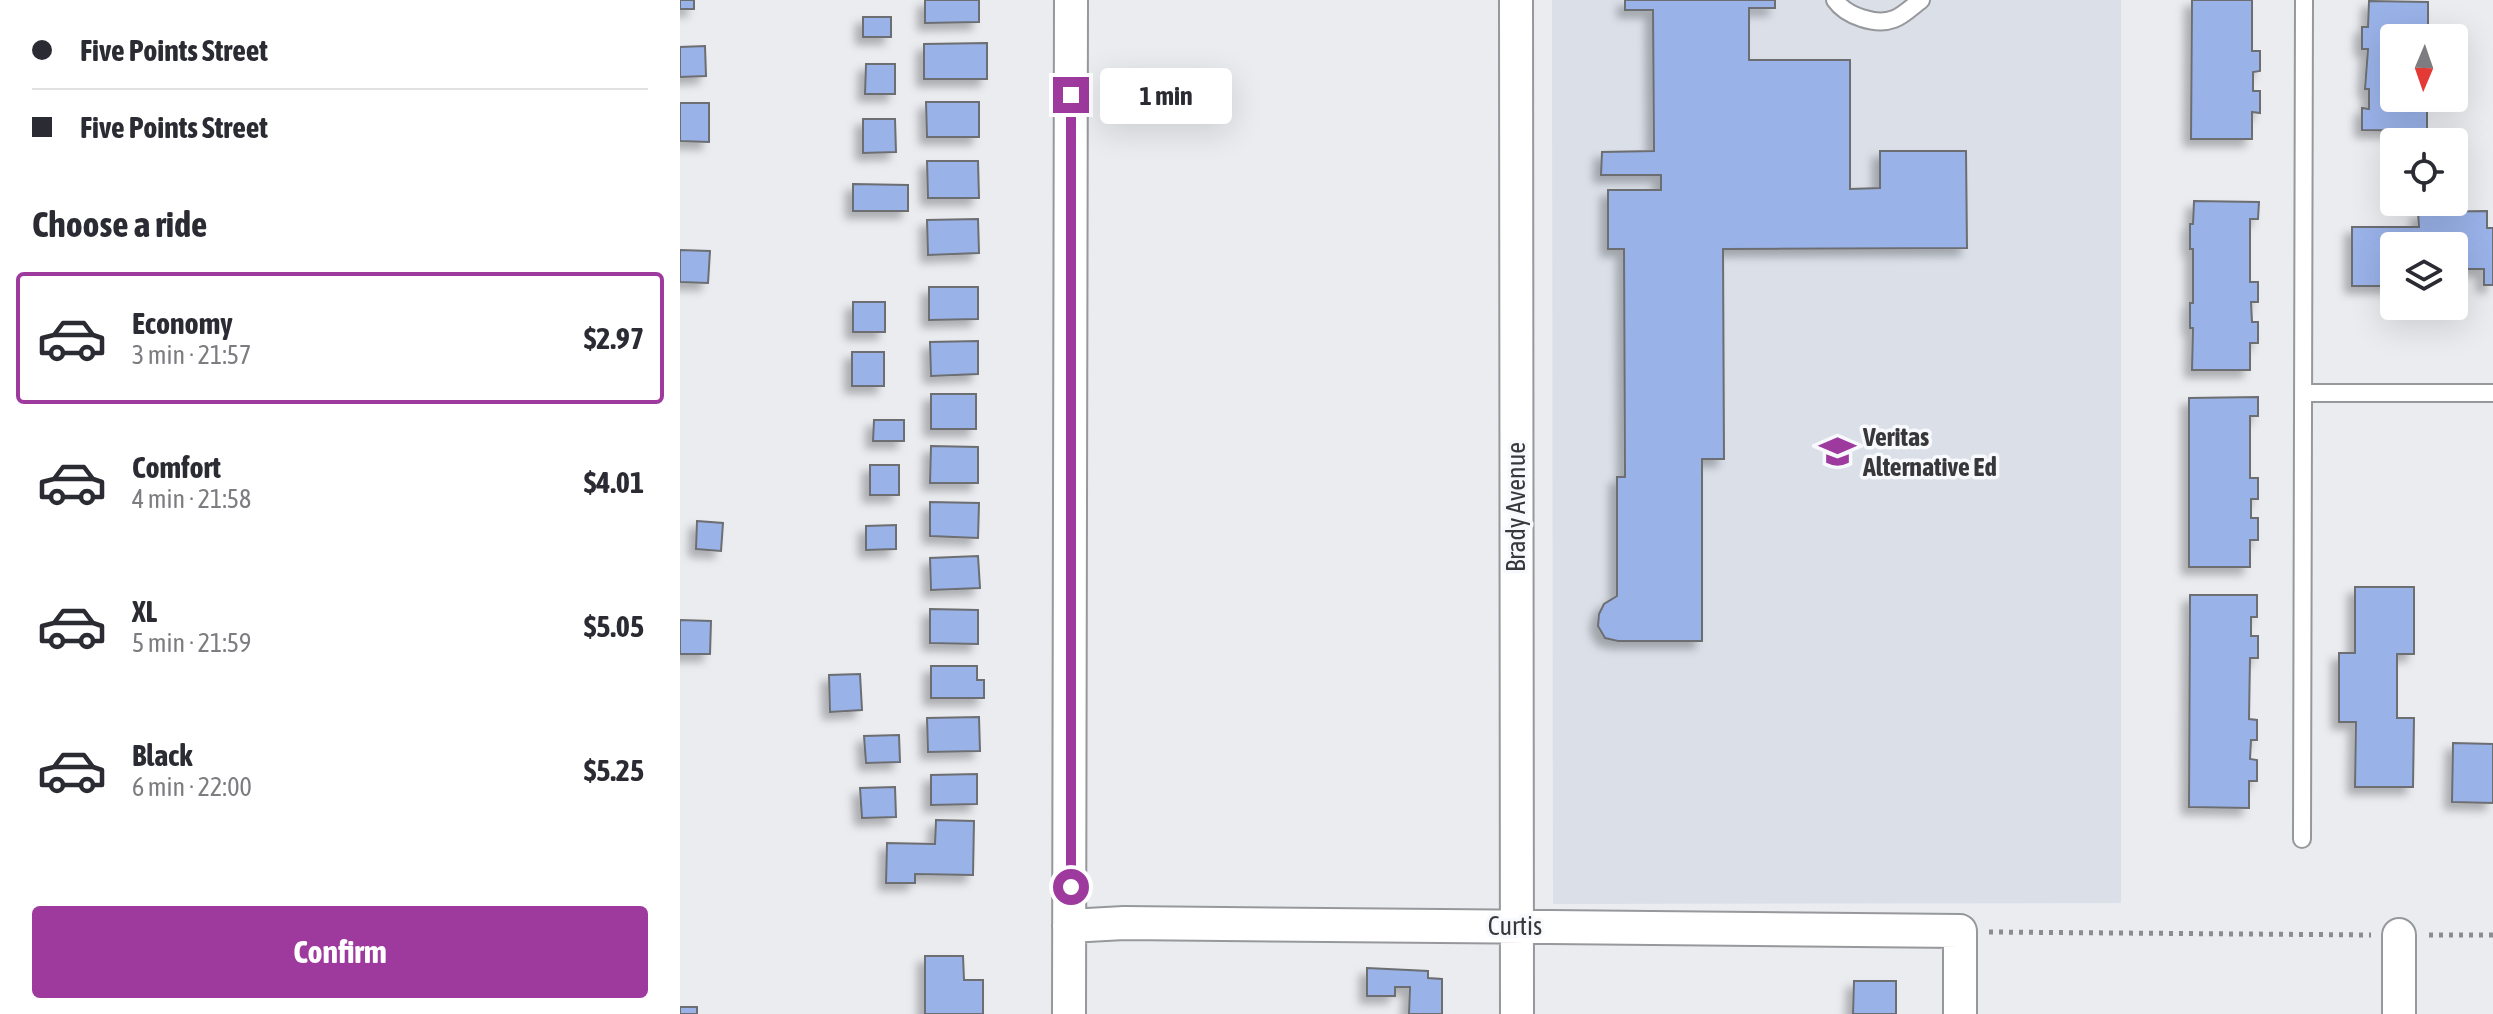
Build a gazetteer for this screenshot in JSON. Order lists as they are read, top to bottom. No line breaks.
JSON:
{"streets":{"street":["Brady Avenue","Curtis"]},"crossings":[["Brady Avenue","Curtis"]],"places":{"school or university":["Veritas Alternative Ed"]},"north":"bottom","page":{"banner":["Five Points Street","Five Points Street"],"bubble":"1 min","heading":"Choose a ride","list":[{"name":"Economy","note":"3 min · 21:57","value":"$2.97"},{"name":"Comfort","note":"4 min · 21:58","value":"$4.01"},{"name":"XL","note":"5 min · 21:59","value":"$5.05"},{"name":"Black","note":"6 min · 22:00","value":"$5.25"}],"buttons":"Confirm"}}
